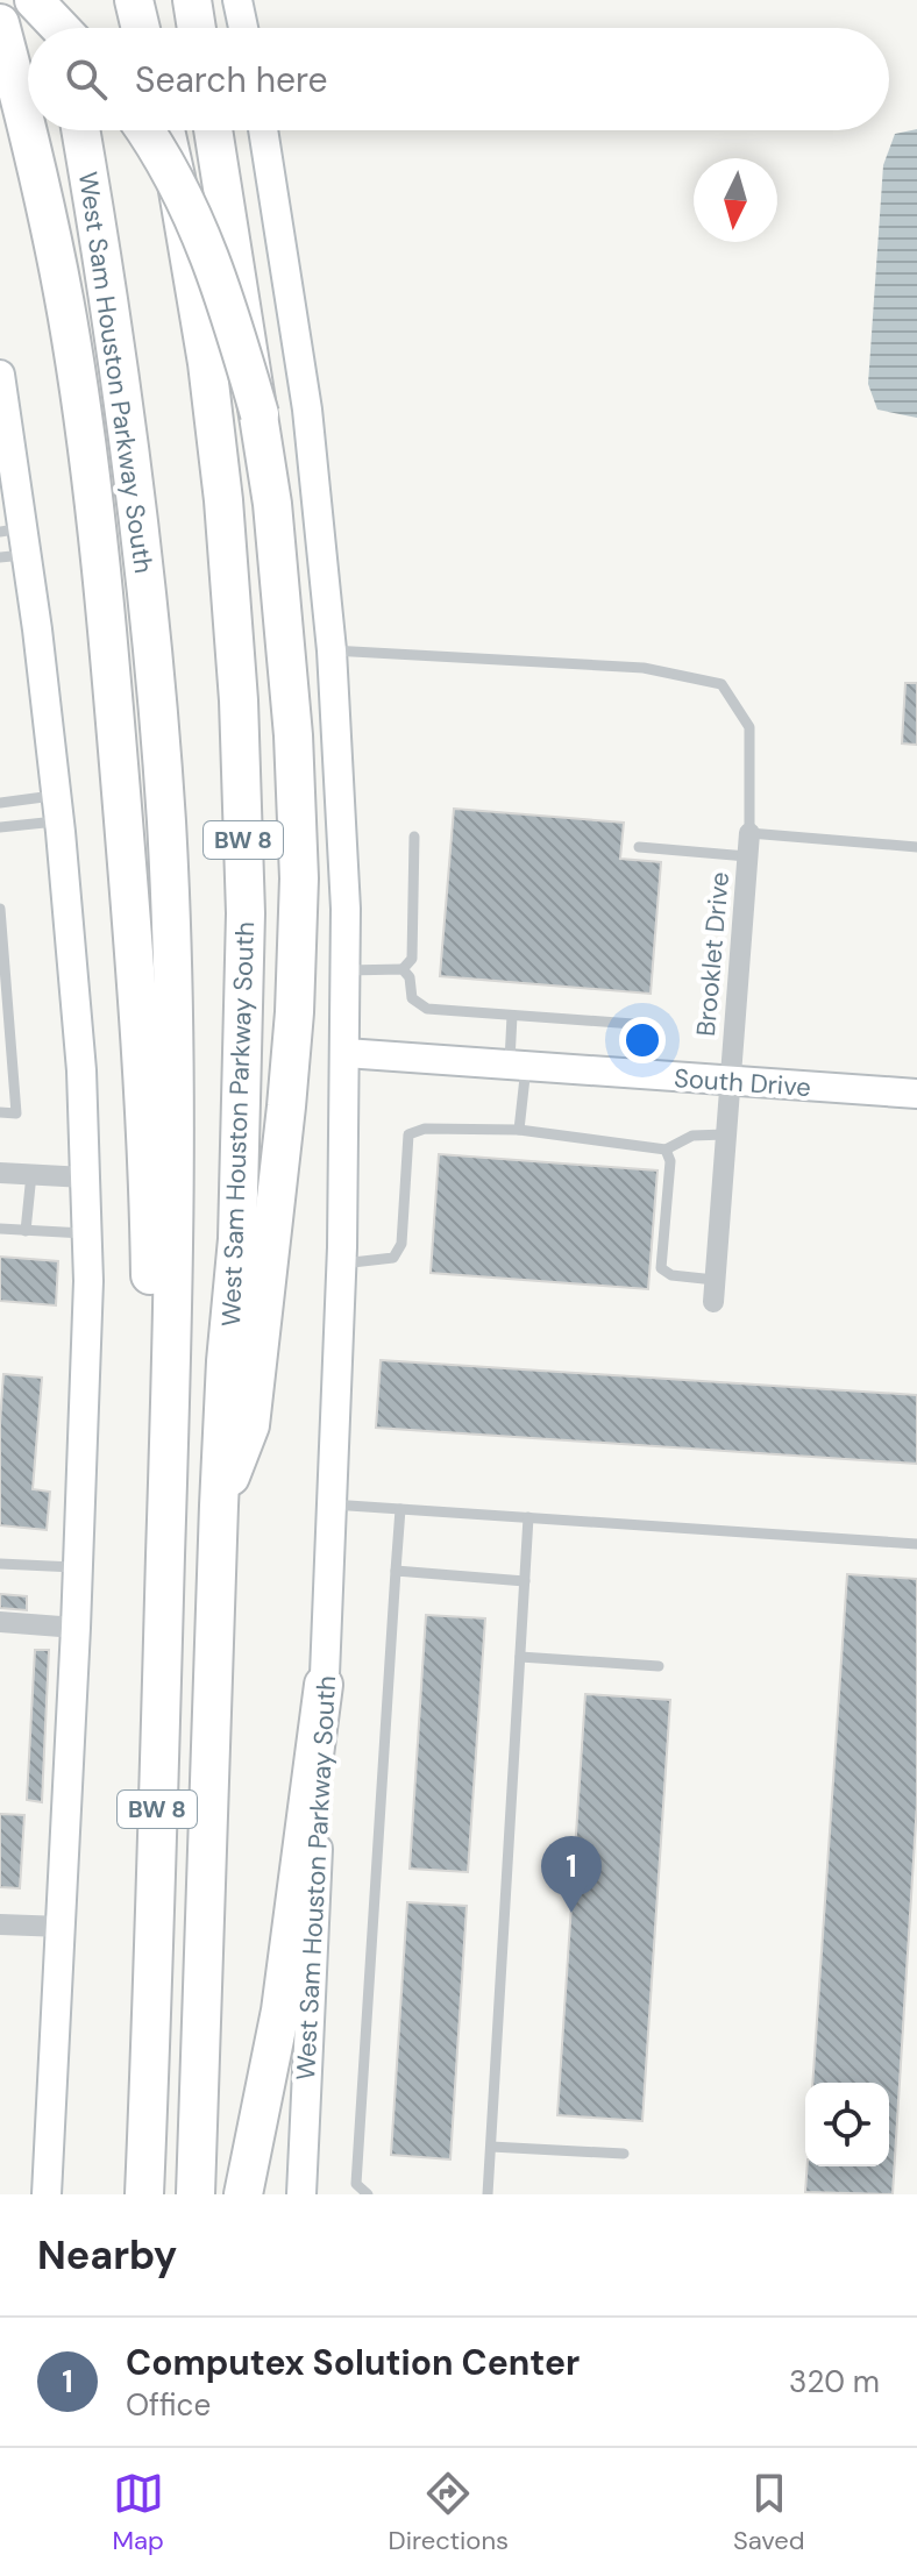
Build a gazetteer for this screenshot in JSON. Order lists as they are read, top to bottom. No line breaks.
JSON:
{"streets":{"highway":["West Sam Houston Parkway South","BW 8"],"main road":["South Drive"],"street":["Brooklet Drive"]},"crossings":[["West Sam Houston Parkway South","South Drive"],["Brooklet Drive","South Drive"]],"north":"bottom","page":{"search":"Search here","pins":"1","heading":"Nearby","list":[{"mark":"1","name":"Computex Solution Center","note":"Office","value":"320 m"}],"nav":["Map","Directions","Saved"]}}
